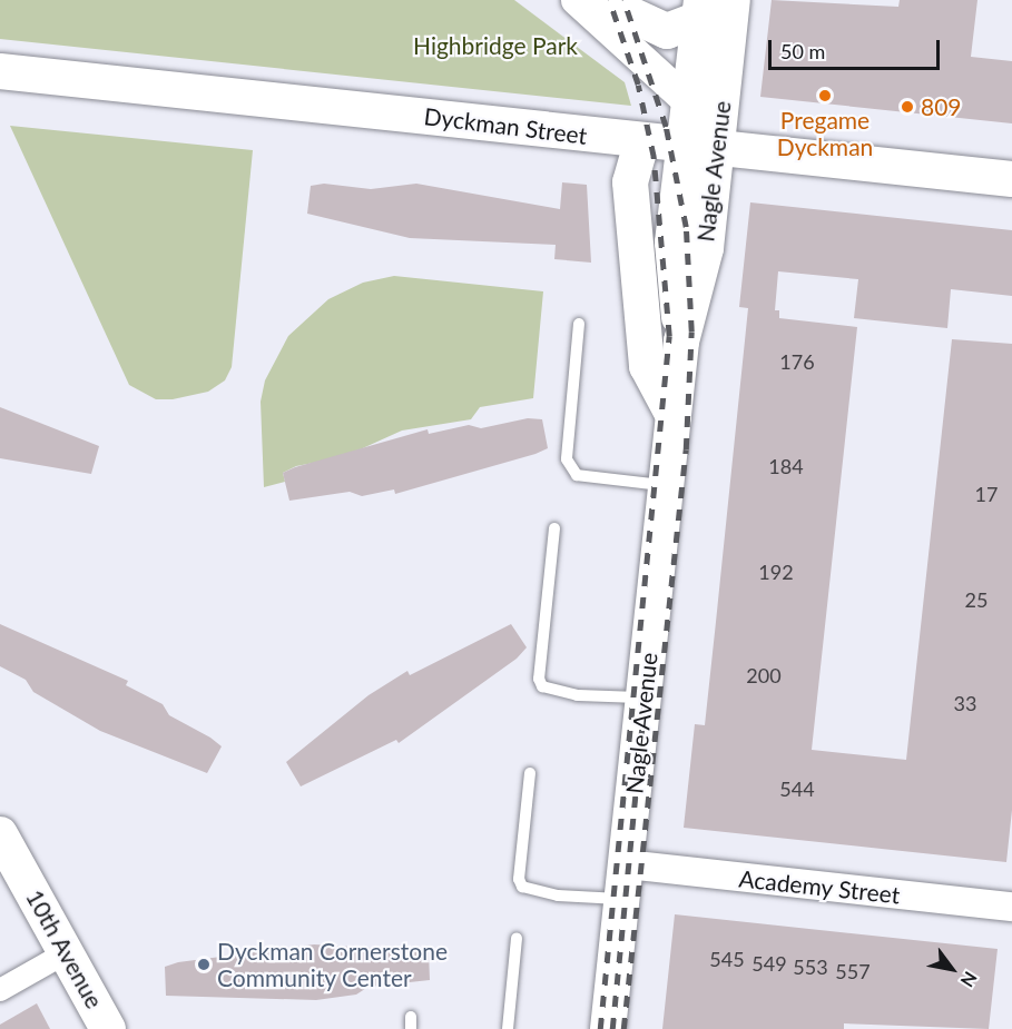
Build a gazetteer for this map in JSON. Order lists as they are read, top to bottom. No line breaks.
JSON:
{"streets":{"main road":["Dyckman Street","Nagle Avenue","10th Avenue"],"street":["Academy Street"]},"crossings":[["Dyckman Street","Nagle Avenue"],["Nagle Avenue","Academy Street"]],"parks":["Highbridge Park"],"places":["Pregame Dyckman","809","Dyckman Cornerstone Community Center"],"house_numbers":["176","184","17","192","25","200","33","544","545","549","553","557"],"scale_bar":"50 m","north":"bottom right"}
